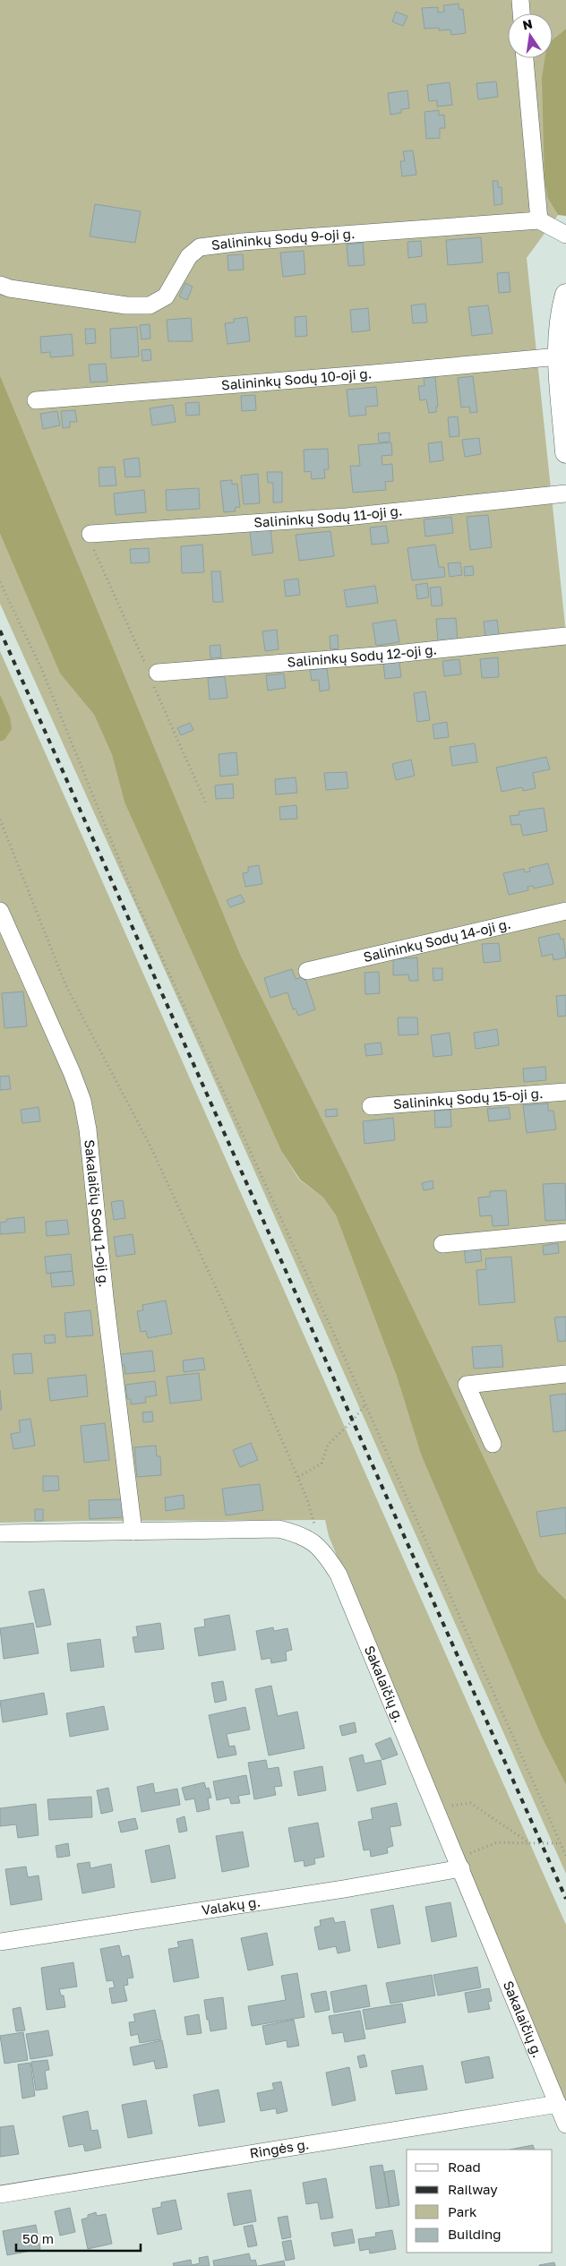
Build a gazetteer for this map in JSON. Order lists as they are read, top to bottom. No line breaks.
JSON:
{"streets":{"street":["Salininkų Sodų 9-oji g.","Salininkų Sodų 10-oji g.","Salininkų Sodų 11-oji g.","Salininkų Sodų 12-oji g.","Salininkų Sodų 14-oji g.","Salininkų Sodų 15-oji g.","Sakalaičių Sodų 1-oji g.","Sakalaičių g.","Valakų g.","Ringės g."]},"crossings":[["Sakalaičių Sodų 1-oji g.","Sakalaičių g."],["Sakalaičių g.","Valakų g."],["Sakalaičių g.","Ringės g."]],"legend":["Road","Railway","Park","Building"],"scale_bar":"50 m","north":"top"}
